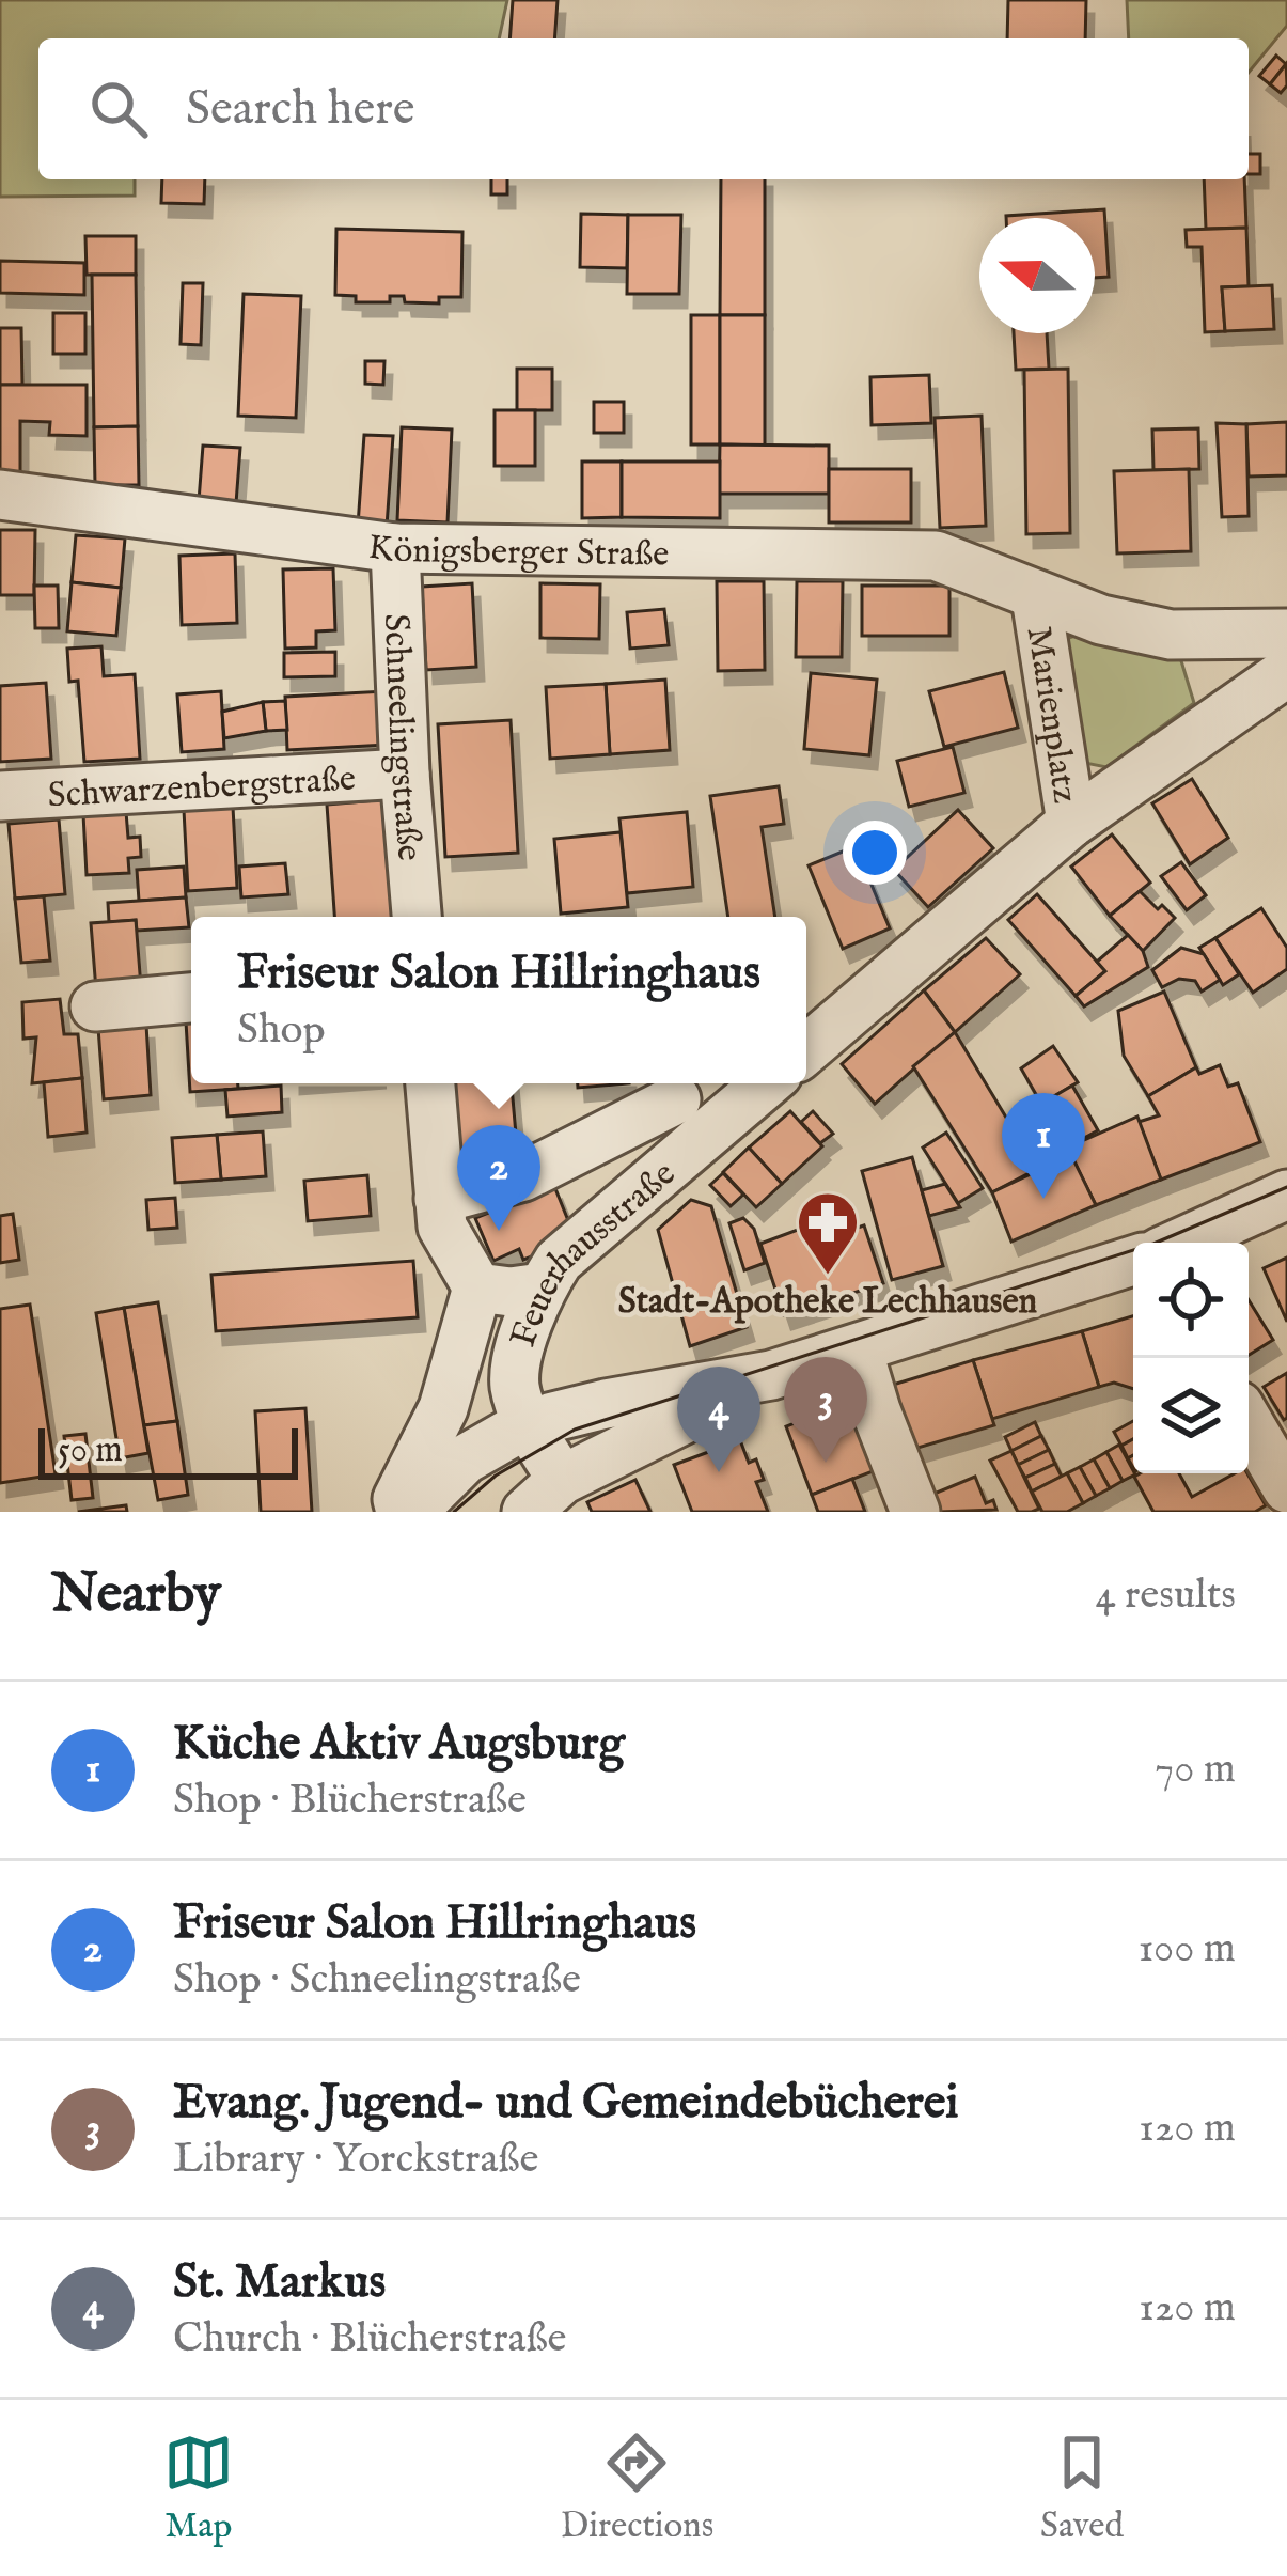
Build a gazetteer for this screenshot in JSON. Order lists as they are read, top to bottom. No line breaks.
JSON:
{"streets":{"street":["Königsberger Straße","Marienplatz","Schneelingstraße","Schwarzenbergstraße","Feuerhausstraße"]},"crossings":[["Königsberger Straße","Marienplatz"],["Königsberger Straße","Schneelingstraße"],["Schneelingstraße","Schwarzenbergstraße"]],"places":{"pharmacy":["Stadt-Apotheke Lechhausen"]},"scale_bar":"50 m","north":"left","page":{"search":"Search here","popup":["Friseur Salon Hillringhaus","Shop"],"pins":["1","2","3","4"],"scale":"50 m","heading":["Nearby","4 results"],"list":[{"mark":"1","name":"Küche Aktiv Augsburg","note":"Shop · Blücherstraße","value":"70 m"},{"mark":"2","name":"Friseur Salon Hillringhaus","note":"Shop · Schneelingstraße","value":"100 m"},{"mark":"3","name":"Evang. Jugend- und Gemeindebücherei","note":"Library · Yorckstraße","value":"120 m"},{"mark":"4","name":"St. Markus","note":"Church · Blücherstraße","value":"120 m"}],"nav":["Map","Directions","Saved"]}}
